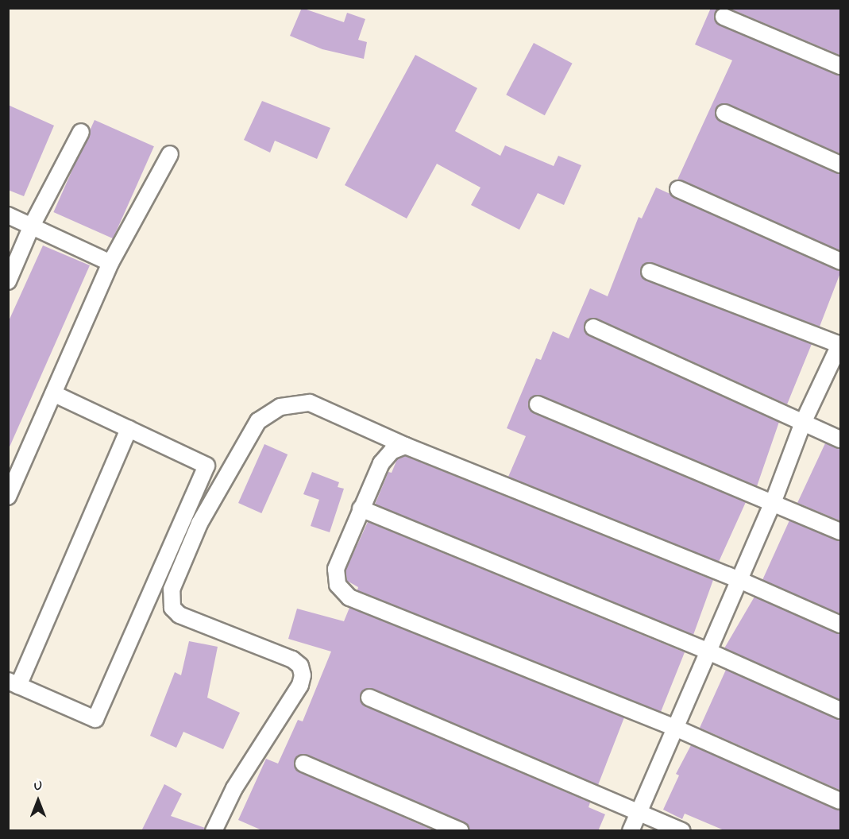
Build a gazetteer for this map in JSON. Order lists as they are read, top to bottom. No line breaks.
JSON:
{"north":"top"}
